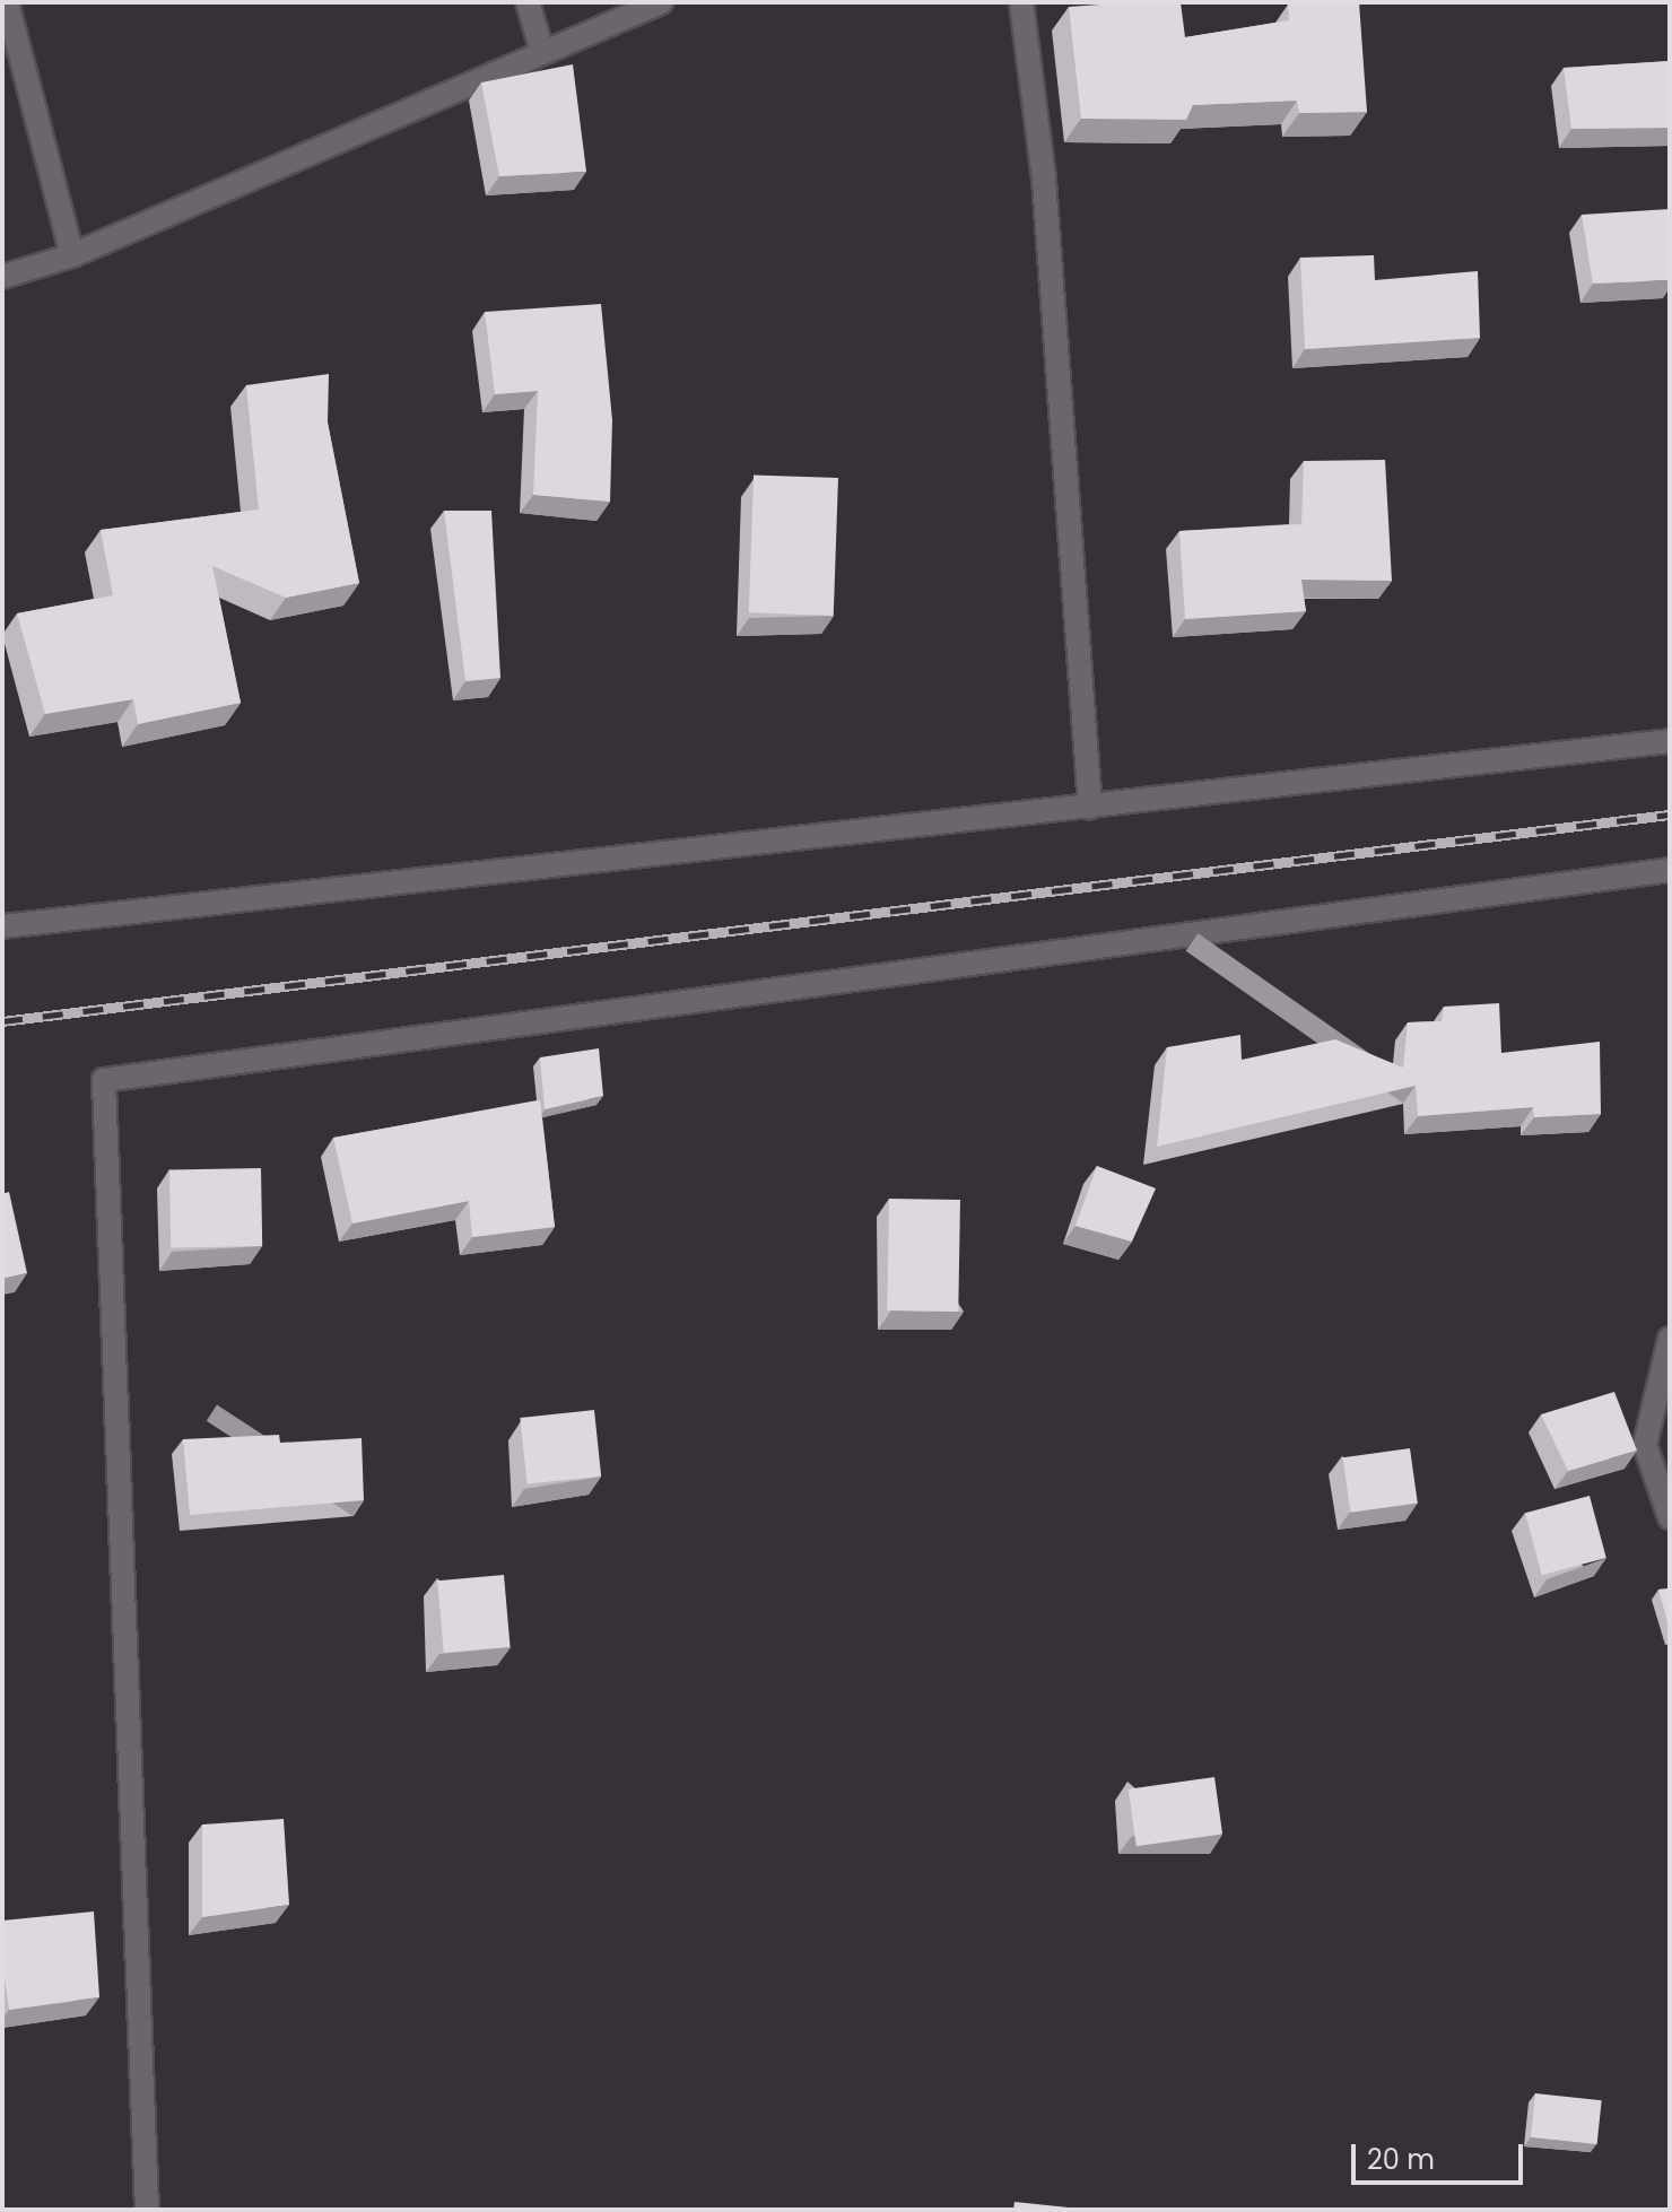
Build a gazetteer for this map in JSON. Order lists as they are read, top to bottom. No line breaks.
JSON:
{"scale_bar":"20 m"}
